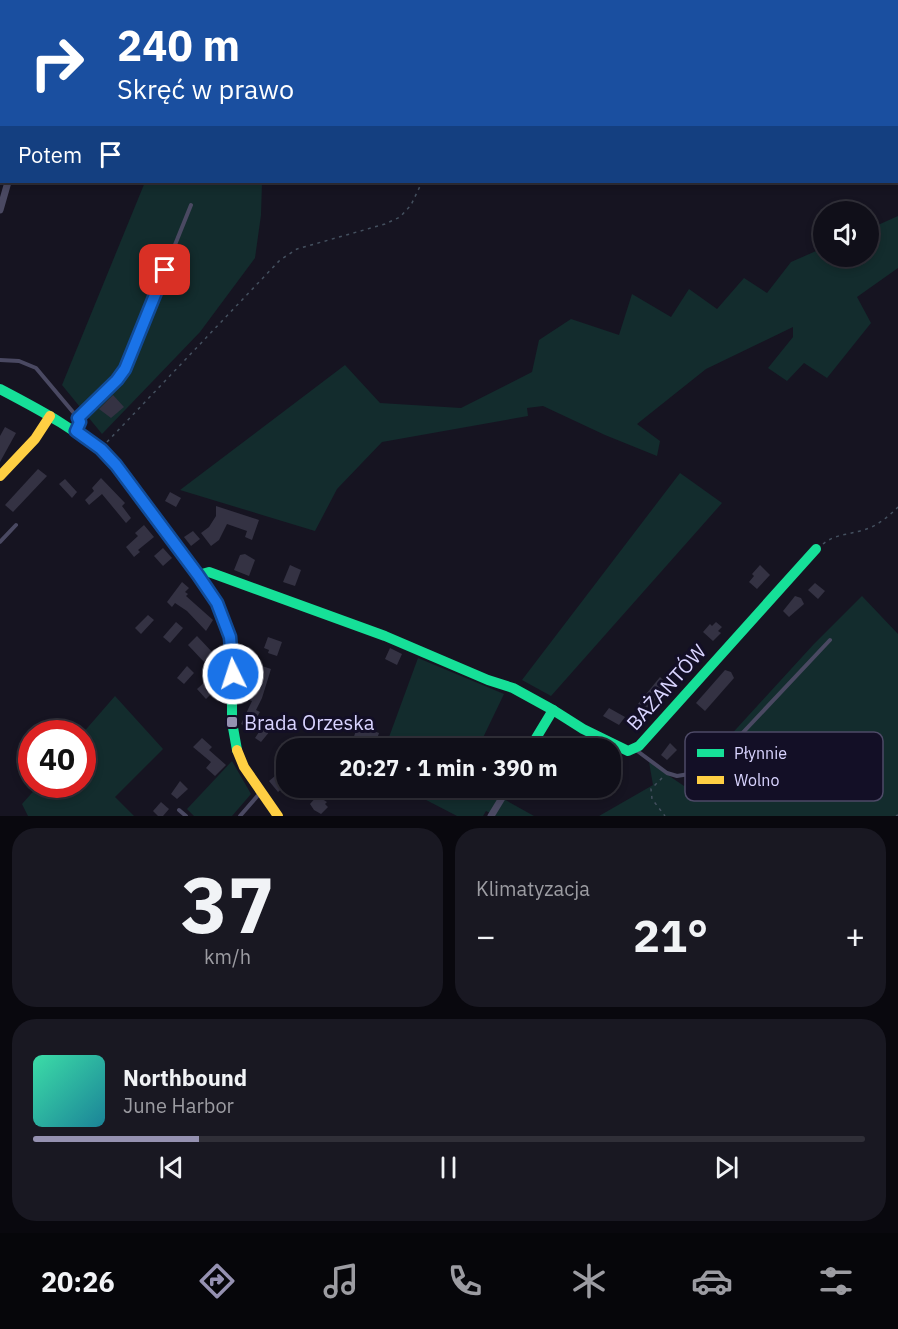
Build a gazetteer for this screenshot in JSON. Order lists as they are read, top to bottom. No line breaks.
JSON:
{"streets":{"street":["BAŻANTÓW"]},"places":{"transit":["Brada Orzeska"]},"legend":["Płynnie","Wolno"],"page":{"turn":["240 m","Skręć w prawo"],"then":"Potem","limit":"40","trip":"20:27 · 1 min · 390 m","tile":[["37","km/h"],"Klimatyzacja"],"heat":["−","21°","+"],"song":["Northbound","June Harbor"],"tabs":"20:26"}}
